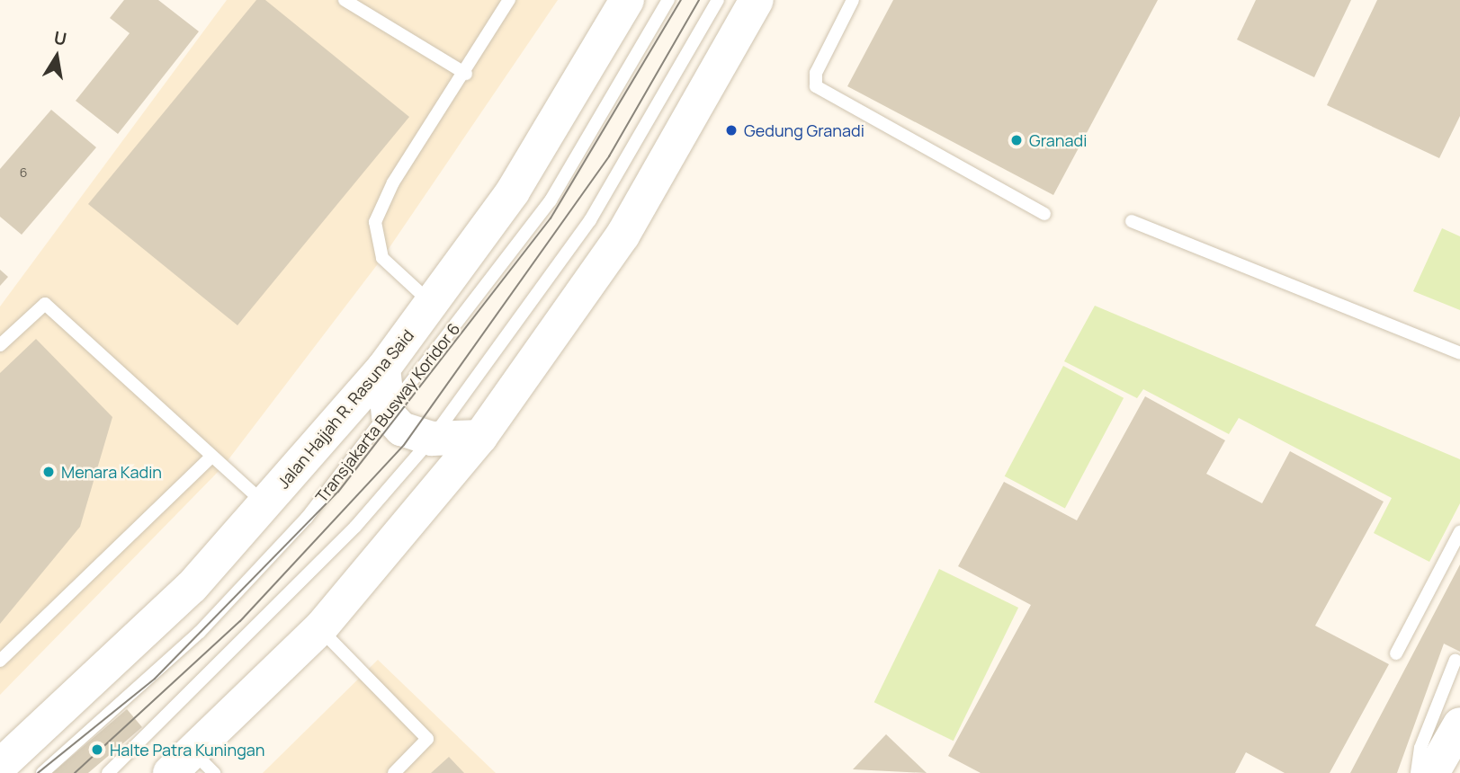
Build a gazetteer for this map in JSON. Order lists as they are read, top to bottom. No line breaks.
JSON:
{"streets":{"main road":["Jalan Hajjah R. Rasuna Said"],"lane":["Transjakarta Busway Koridor 6"]},"places":["Gedung Granadi","Granadi","Menara Kadin","Halte Patra Kuningan"],"house_numbers":["6"],"north":"top"}
